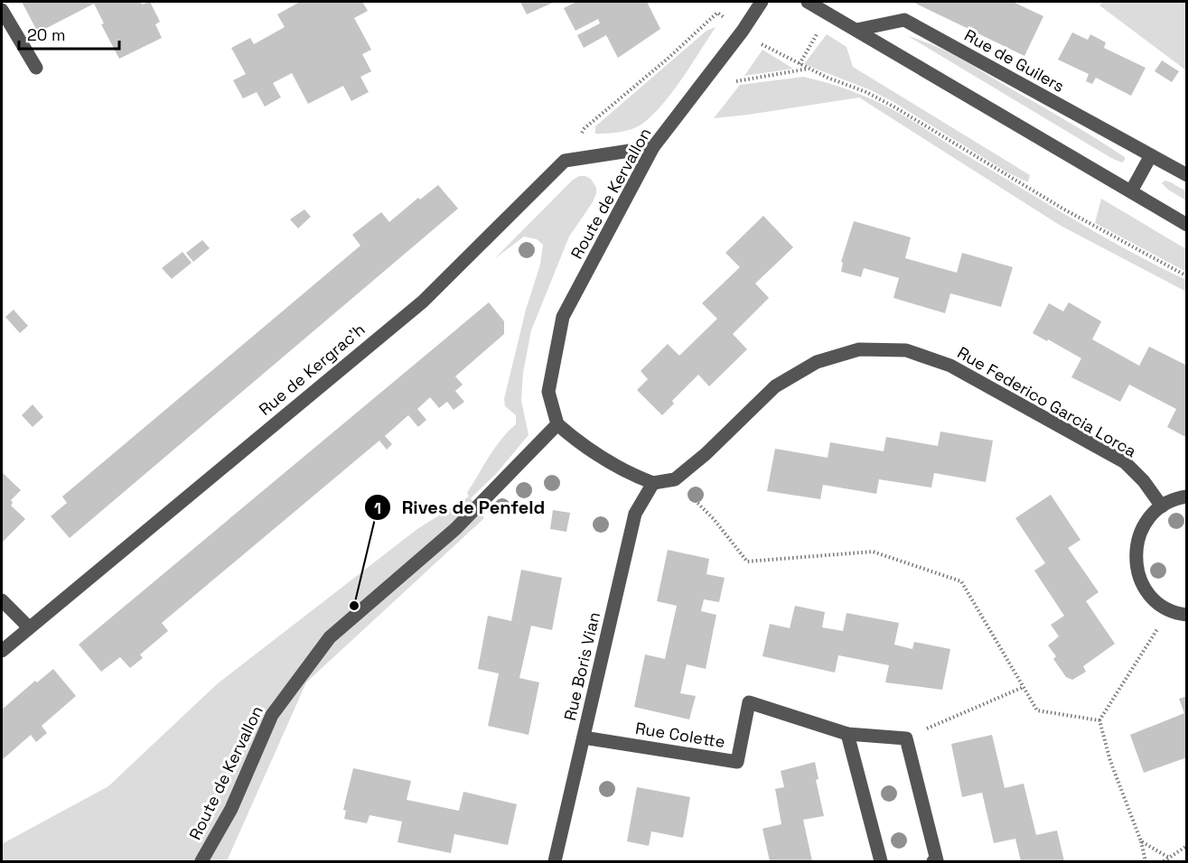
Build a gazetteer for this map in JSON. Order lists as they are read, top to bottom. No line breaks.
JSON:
{"streets":{"street":["Rue de Guilers","Route de Kervallon","Rue de Kergrac'h","Rue Federico Garcia Lorca","Rue Boris Vian","Rue Colette"]},"crossings":[["Rue Federico Garcia Lorca","Rue Boris Vian"],["Rue Boris Vian","Rue Colette"]],"places":["Rives de Penfeld"],"scale_bar":"20 m"}
